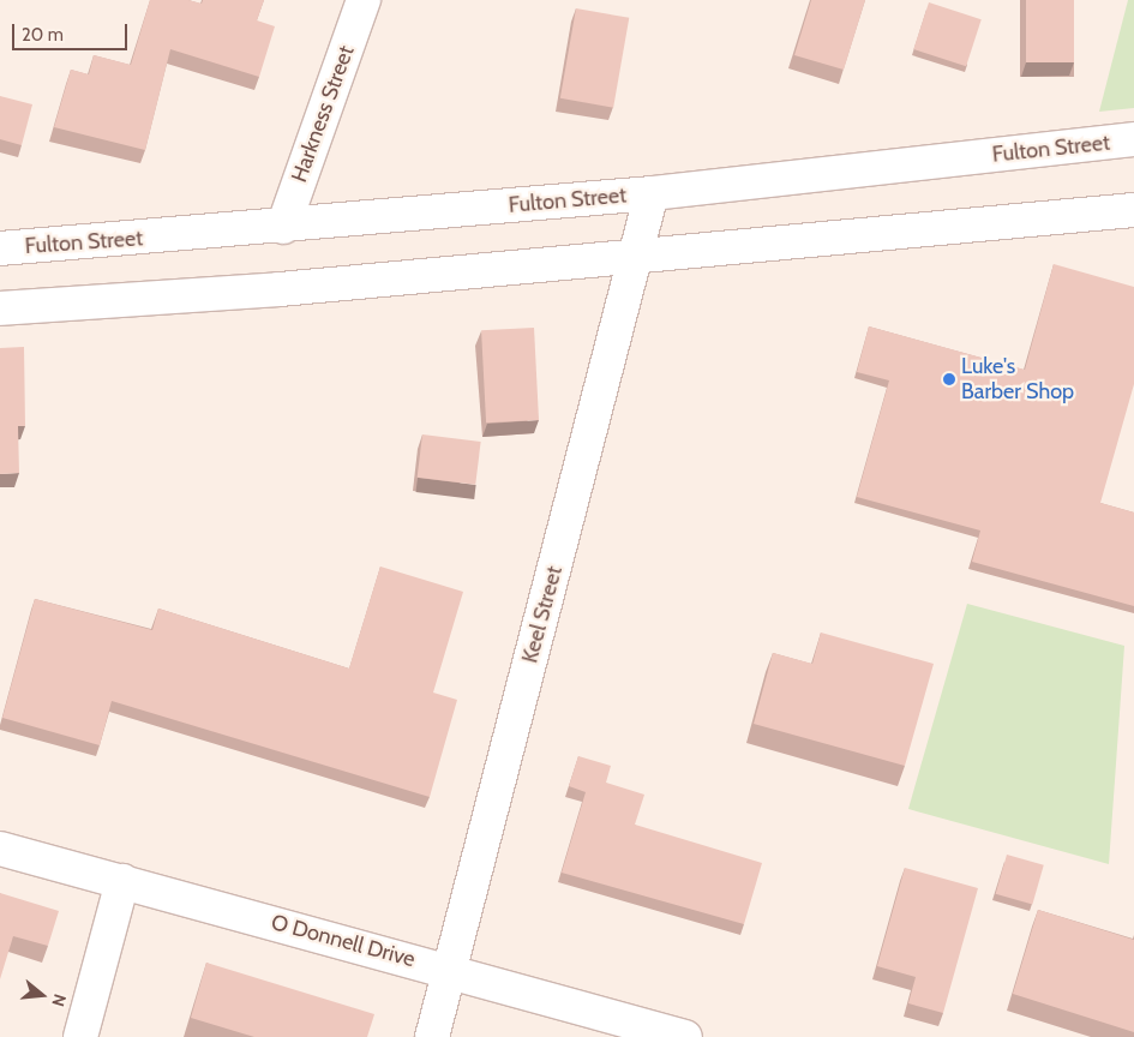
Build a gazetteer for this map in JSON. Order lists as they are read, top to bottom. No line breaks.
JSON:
{"streets":{"street":["Harkness Street","Fulton Street","Keel Street","O Donnell Drive"]},"crossings":[["Harkness Street","Fulton Street"],["Fulton Street","Keel Street"],["Keel Street","O Donnell Drive"]],"places":["Luke's Barber Shop"],"scale_bar":"20 m","north":"right"}
